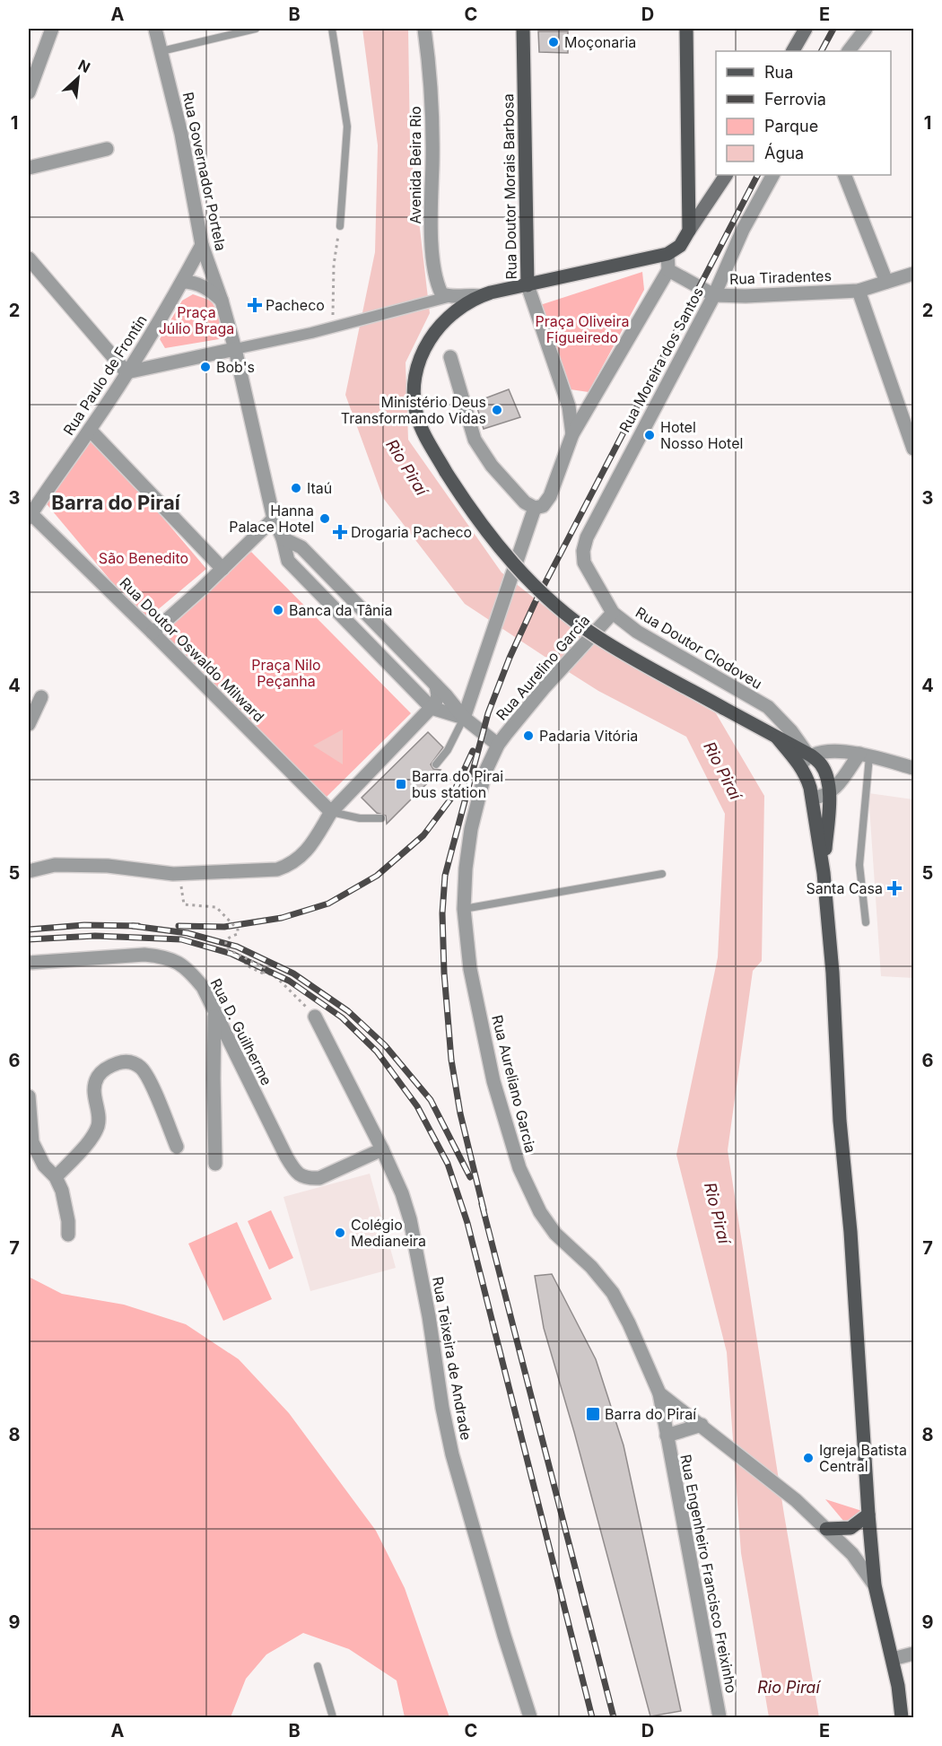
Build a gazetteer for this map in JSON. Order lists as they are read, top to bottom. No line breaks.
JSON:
{"streets":{"main road":["Rua Doutor Morais Barbosa"],"street":["Avenida Beira Rio","Rua Governador Portela","Rua Tiradentes","Rua Moreira dos Santos","Rua Paulo de Frontin","Rua Doutor Clodoveu","Rua Doutor Oswaldo Milward","Rua Aurelino Garcia","Rua D. Guilherme","Rua Aureliano Garcia","Rua Teixeira de Andrade","Rua Engenheiro Francisco Freixinho"]},"crossings":[["Rua Governador Portela","Rua Paulo de Frontin"],["Rua Tiradentes","Rua Moreira dos Santos"],["Rua Moreira dos Santos","Rua Doutor Clodoveu"],["Rua Paulo de Frontin","Rua Doutor Oswaldo Milward"],["Rua Doutor Clodoveu","Rua Aurelino Garcia"],["Rua Aurelino Garcia","Rua Aureliano Garcia"],["Rua D. Guilherme","Rua Teixeira de Andrade"],["Rua Aureliano Garcia","Rua Engenheiro Francisco Freixinho"]],"districts":["Barra do Piraí"],"water":["Rio Piraí"],"parks":["Praça Júlio Braga","Praça Oliveira Figueiredo","São Benedito","Praça Nilo Peçanha"],"places":{"other":["Moçonaria","Bob's","Ministério Deus Transformando Vidas","Hotel Nosso Hotel","Itaú","Hanna Palace Hotel","Banca da Tânia","Padaria Vitória","Colégio Medianeira","Igreja Batista Central"],"health":["Pacheco","Drogaria Pacheco","Santa Casa"],"transit":["Barra do Pirai bus station","Barra do Piraí"]},"legend":["Rua","Ferrovia","Parque","Água"],"north":"top right","grid":{"columns":["A","B","C","D","E"],"rows":["1","2","3","4","5","6","7","8","9"]}}
